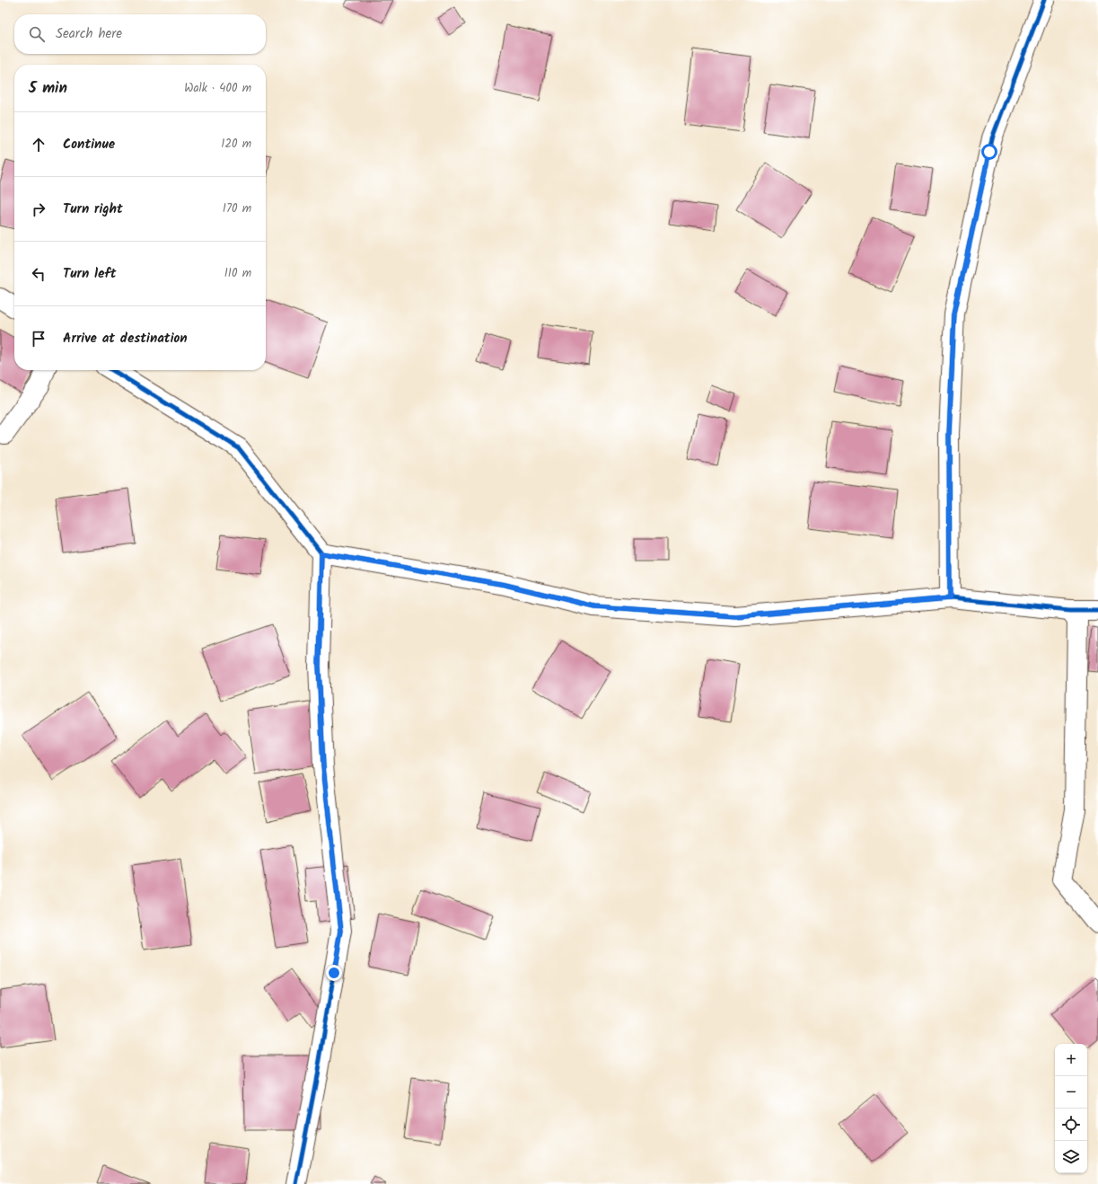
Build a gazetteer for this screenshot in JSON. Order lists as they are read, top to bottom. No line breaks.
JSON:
{"page":{"search":"Search here","heading":["5 min","Walk · 400 m"],"list":[["Continue","120 m"],["Turn right","170 m"],["Turn left","110 m"],"Arrive at destination"],"map_buttons":["+","−"]}}
